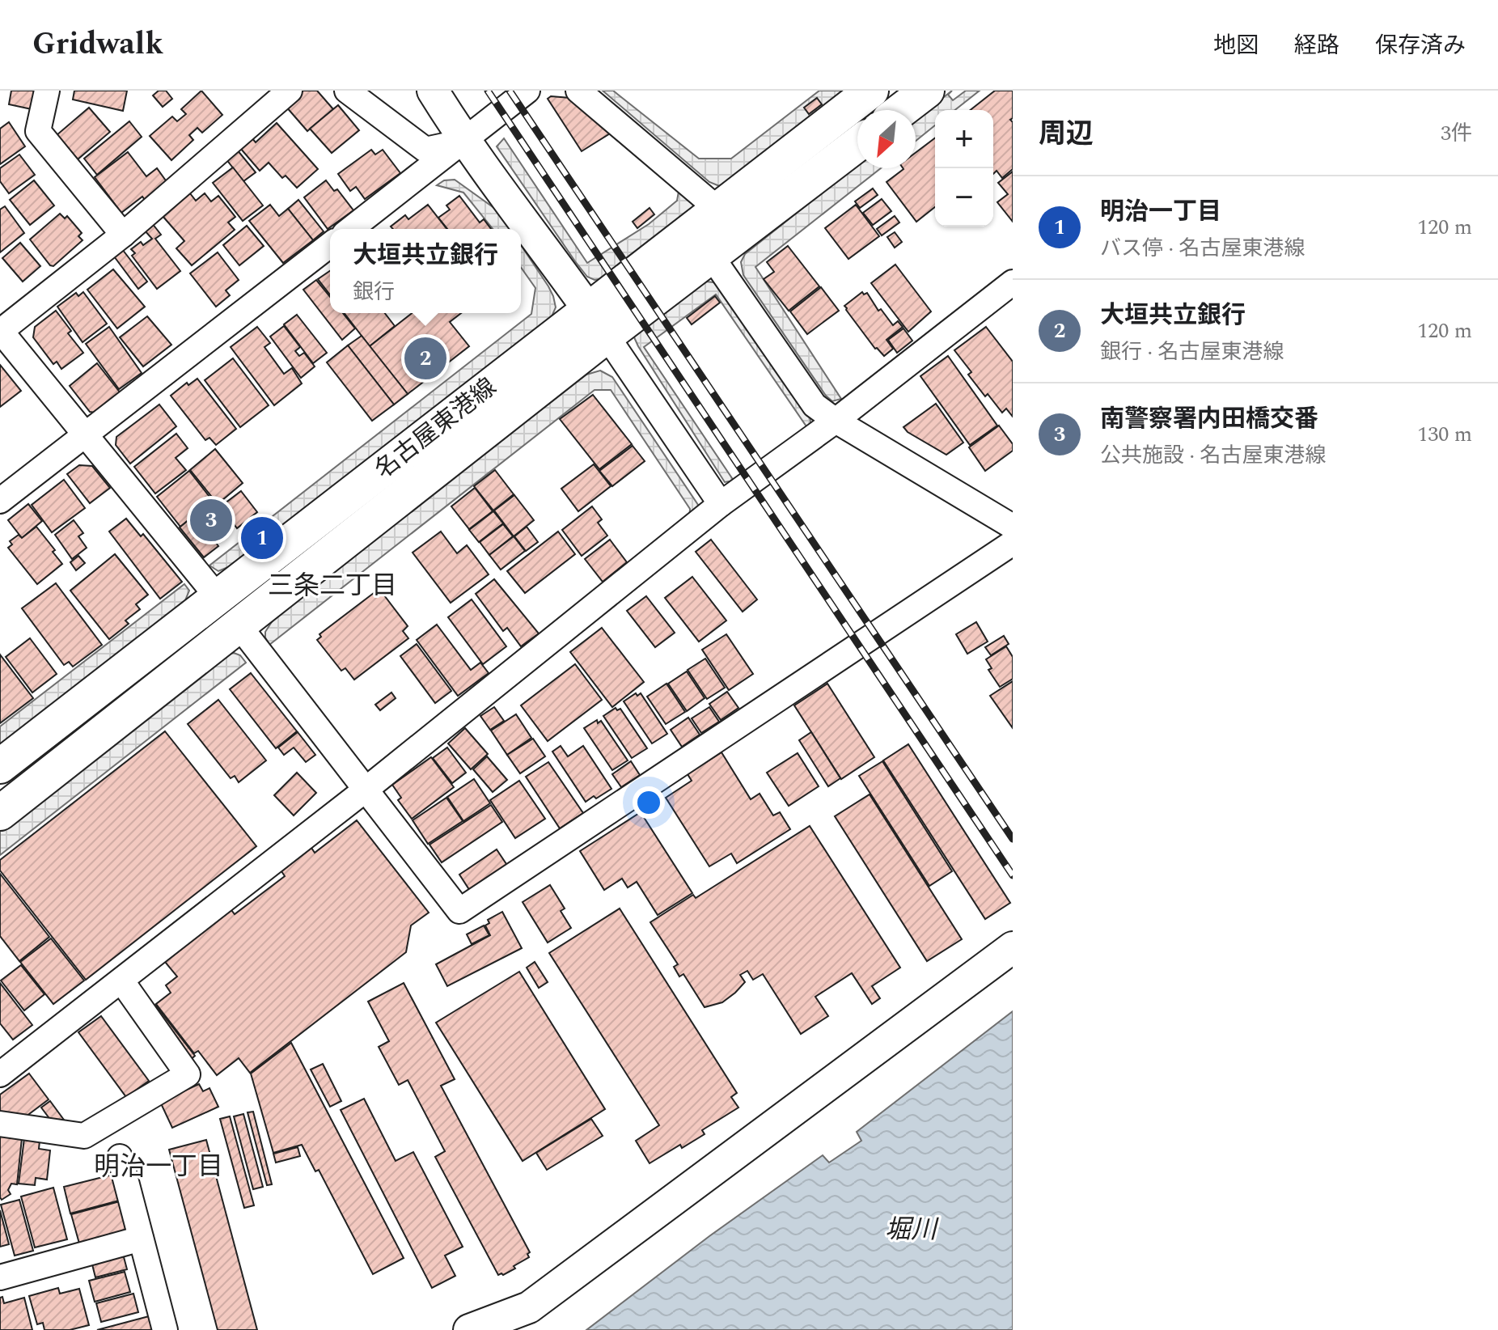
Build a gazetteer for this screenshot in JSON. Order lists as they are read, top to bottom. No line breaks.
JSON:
{"streets":{"main road":["名古屋東港線"]},"districts":["三条二丁目","明治一丁目"],"water":["堀川"],"north":"bottom left","page":{"header":"Gridwalk","nav":["地図","経路","保存済み"],"heading":["周辺","3件"],"map_buttons":["+","−"],"list":[{"mark":"1","name":"明治一丁目","note":"バス停 · 名古屋東港線","value":"120 m"},{"mark":"2","name":"大垣共立銀行","note":"銀行 · 名古屋東港線","value":"120 m"},{"mark":"3","name":"南警察署内田橋交番","note":"公共施設 · 名古屋東港線","value":"130 m"}],"popup":["大垣共立銀行","銀行"],"pins":["2","3","1"]}}
